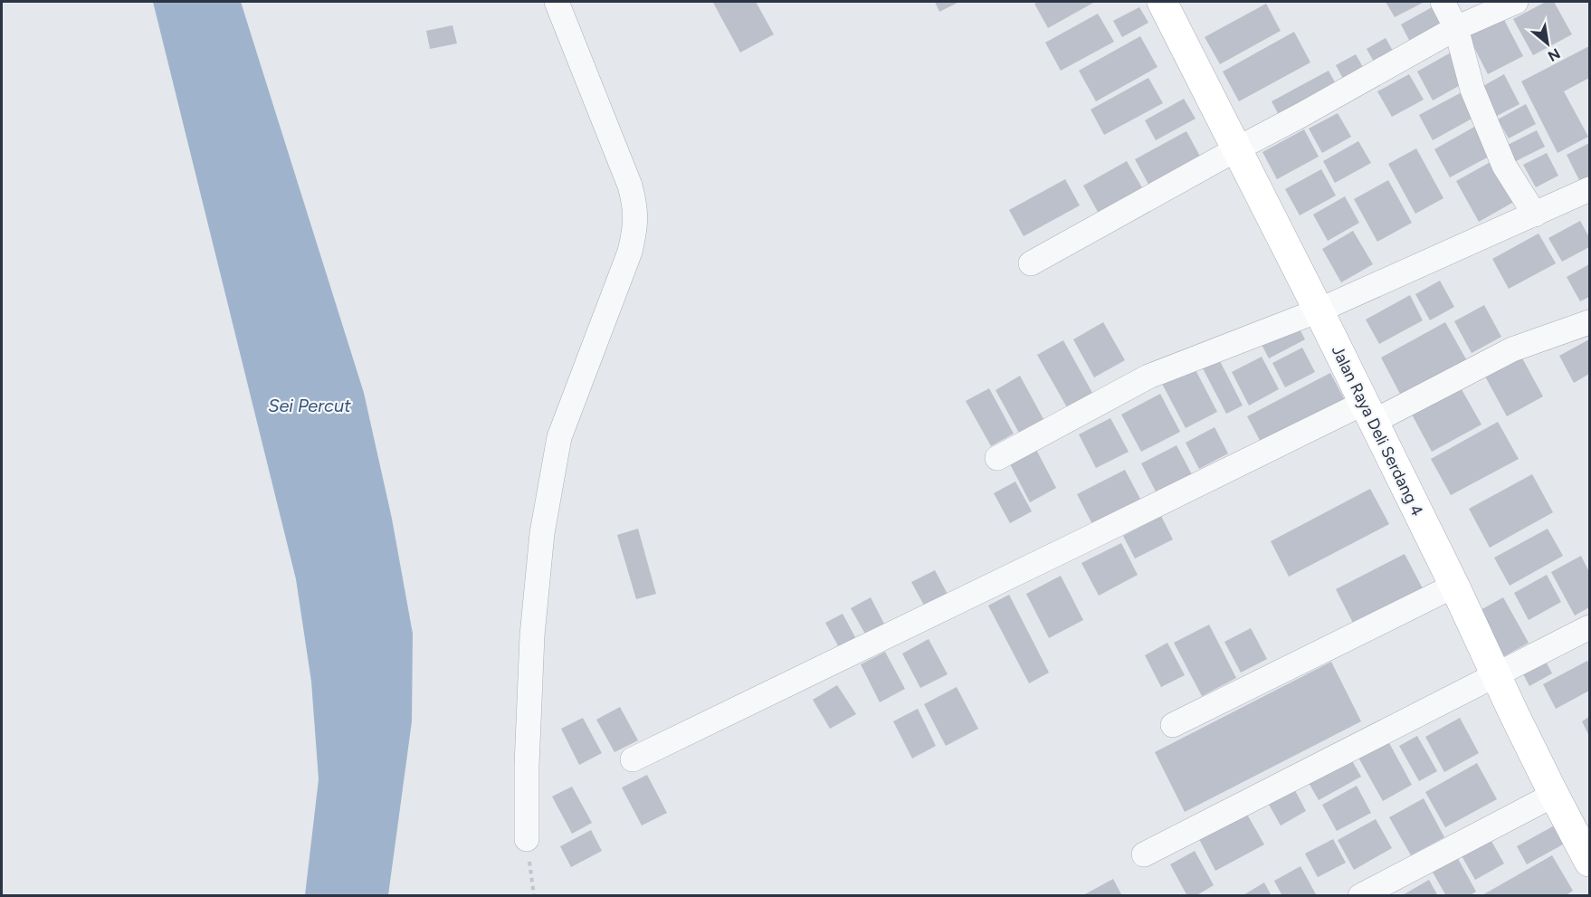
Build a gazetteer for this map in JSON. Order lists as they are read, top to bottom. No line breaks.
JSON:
{"streets":{"street":["Jalan Raya Deli Serdang 4"]},"water":["Sei Percut"],"north":"bottom right"}
